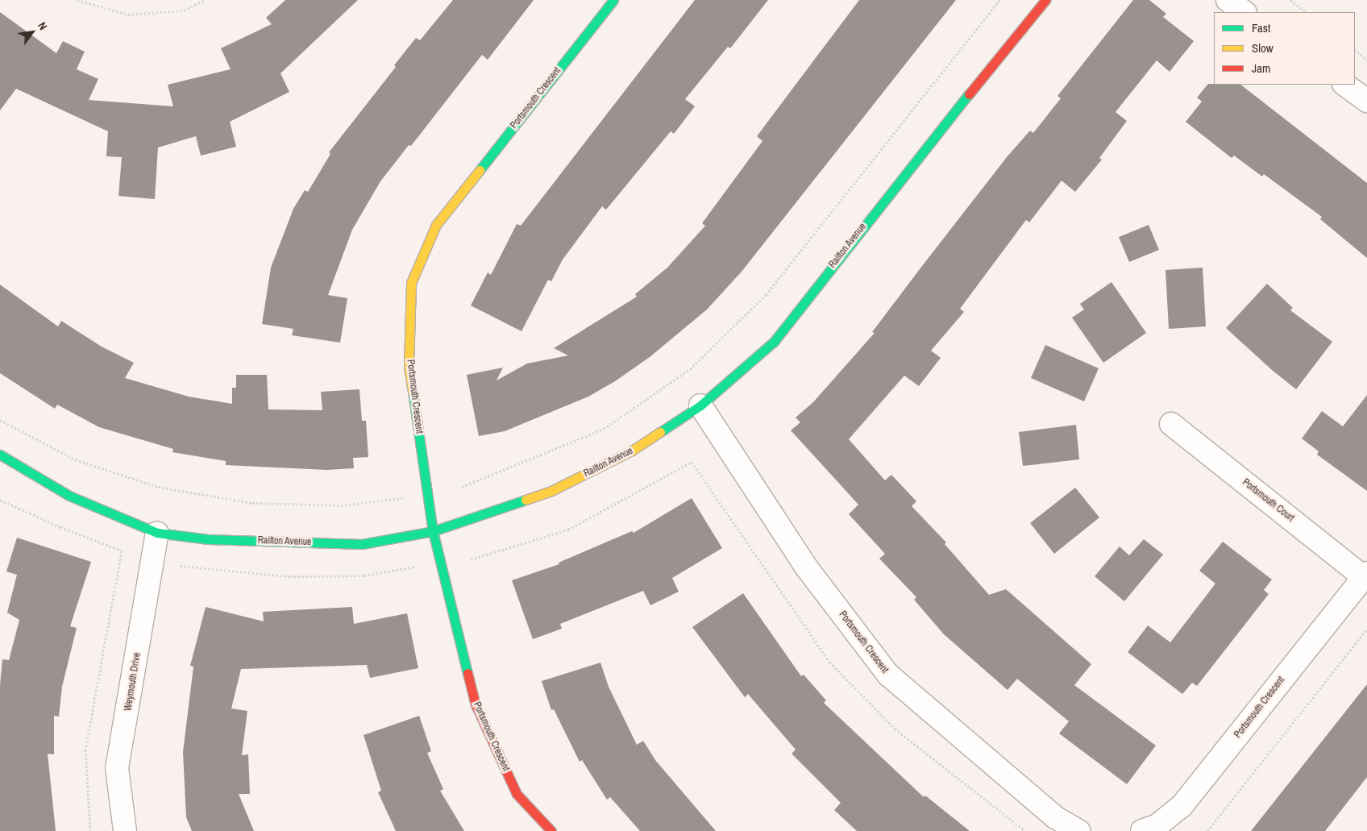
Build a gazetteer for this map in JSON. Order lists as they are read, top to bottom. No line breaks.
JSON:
{"streets":{"street":["Portsmouth Crescent","Railton Avenue","Portsmouth Court","Weymouth Drive"]},"crossings":[["Portsmouth Crescent","Railton Avenue"],["Portsmouth Crescent","Portsmouth Court"],["Railton Avenue","Weymouth Drive"]],"legend":["Fast","Slow","Jam"],"north":"top right"}
